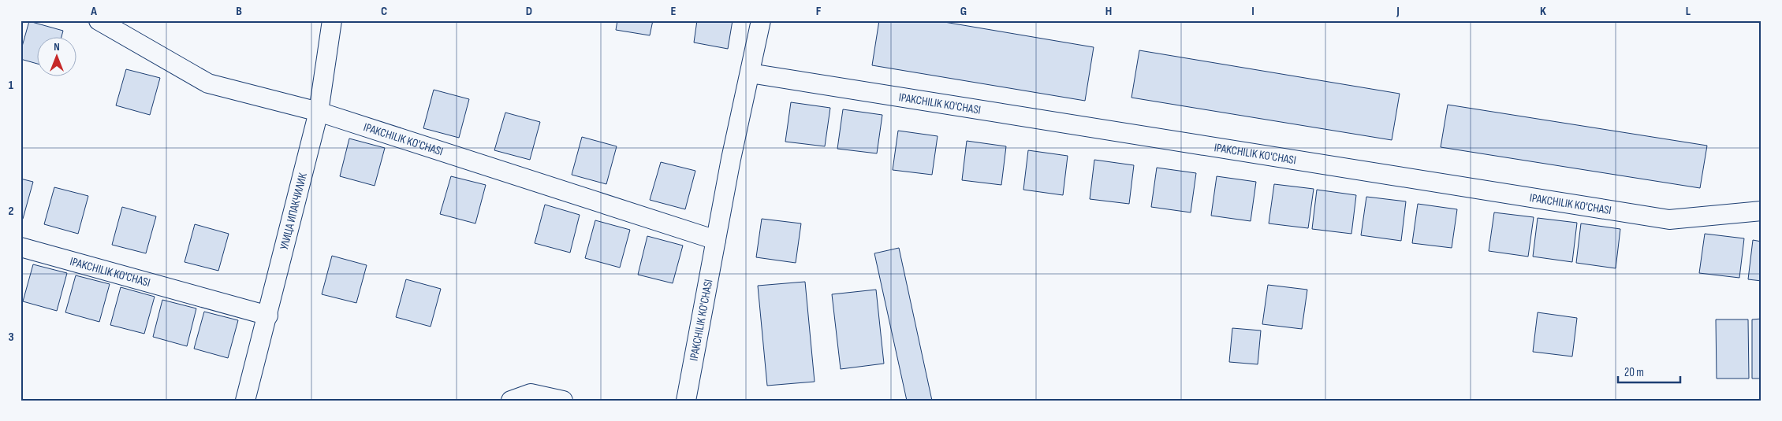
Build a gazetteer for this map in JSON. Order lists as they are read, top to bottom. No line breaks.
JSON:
{"streets":{"street":["IPAKCHILIK KO'CHASI","УЛИЦА ИПАКЧИЛИК"]},"crossings":[["IPAKCHILIK KO'CHASI","УЛИЦА ИПАКЧИЛИК"]],"scale_bar":"20 m","north":"top","grid":{"columns":["A","B","C","D","E","F","G","H","I","J","K","L"],"rows":["1","2","3"]}}
